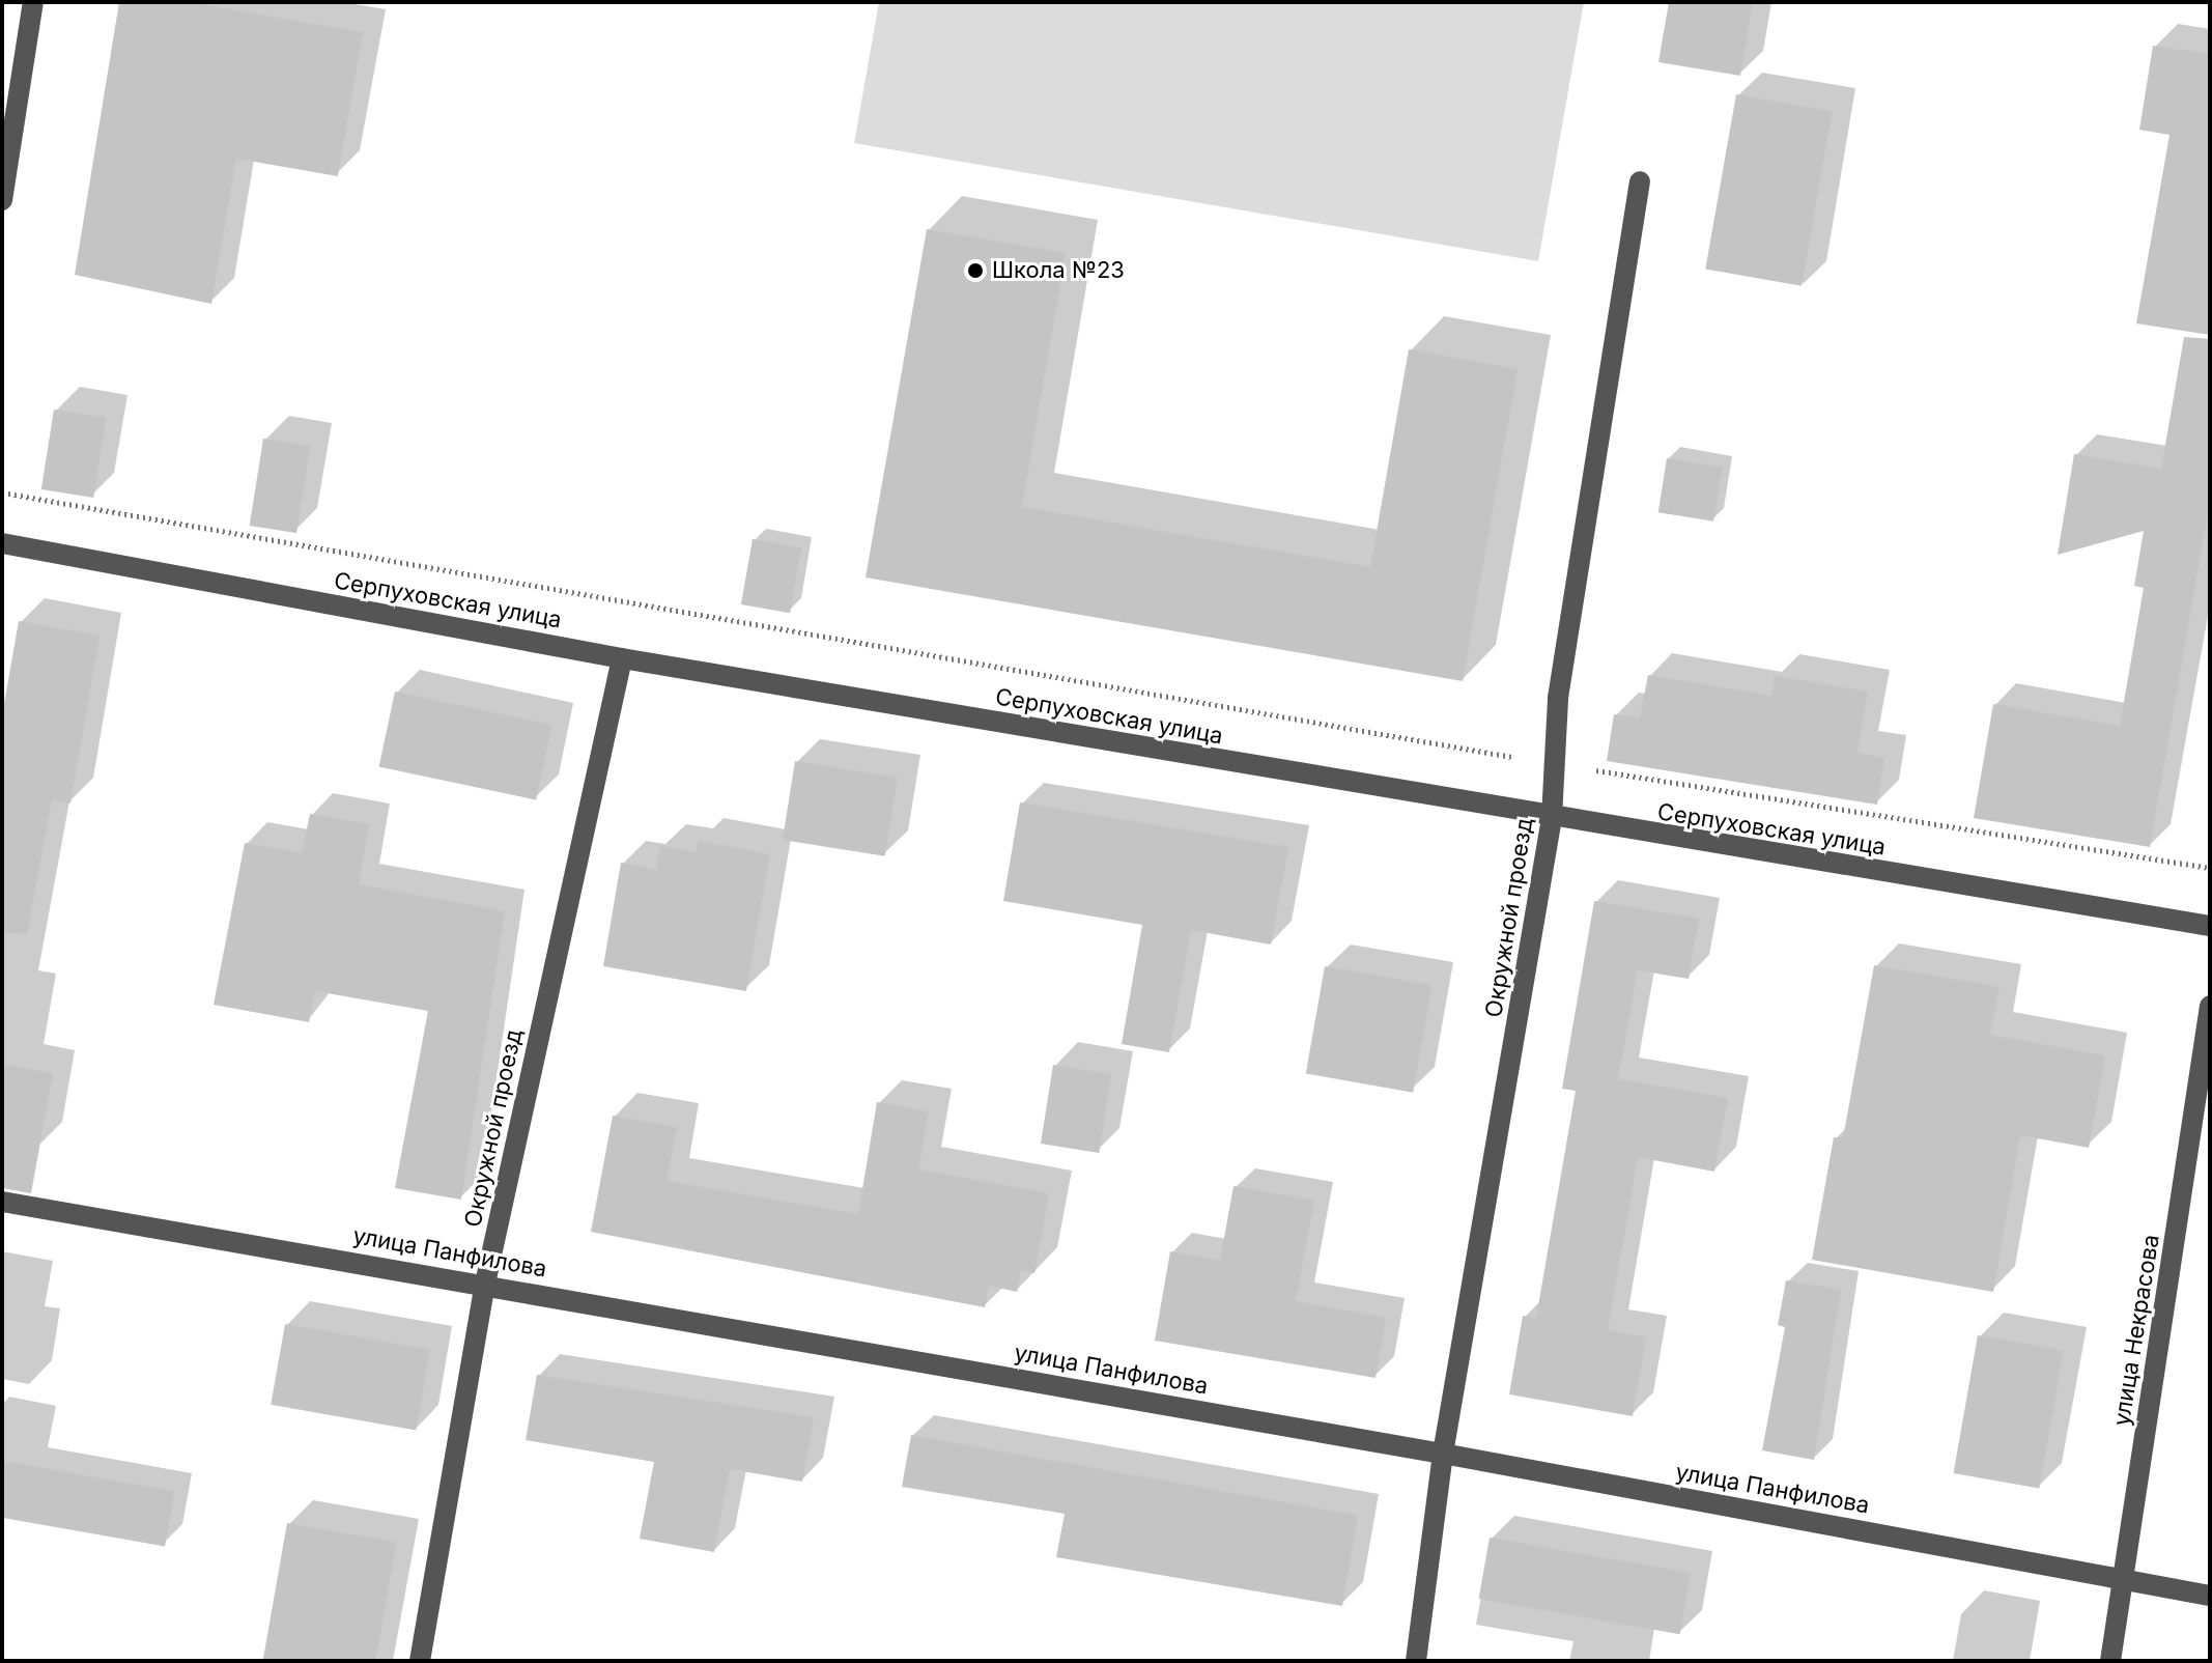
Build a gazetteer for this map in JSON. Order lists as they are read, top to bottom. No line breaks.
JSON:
{"streets":{"street":["Серпуховская улица","Окружной проезд","улица Панфилова","улица Некрасова"]},"crossings":[["Серпуховская улица","Окружной проезд"],["Окружной проезд","улица Панфилова"],["улица Панфилова","улица Некрасова"]],"places":["Школа №23"]}
